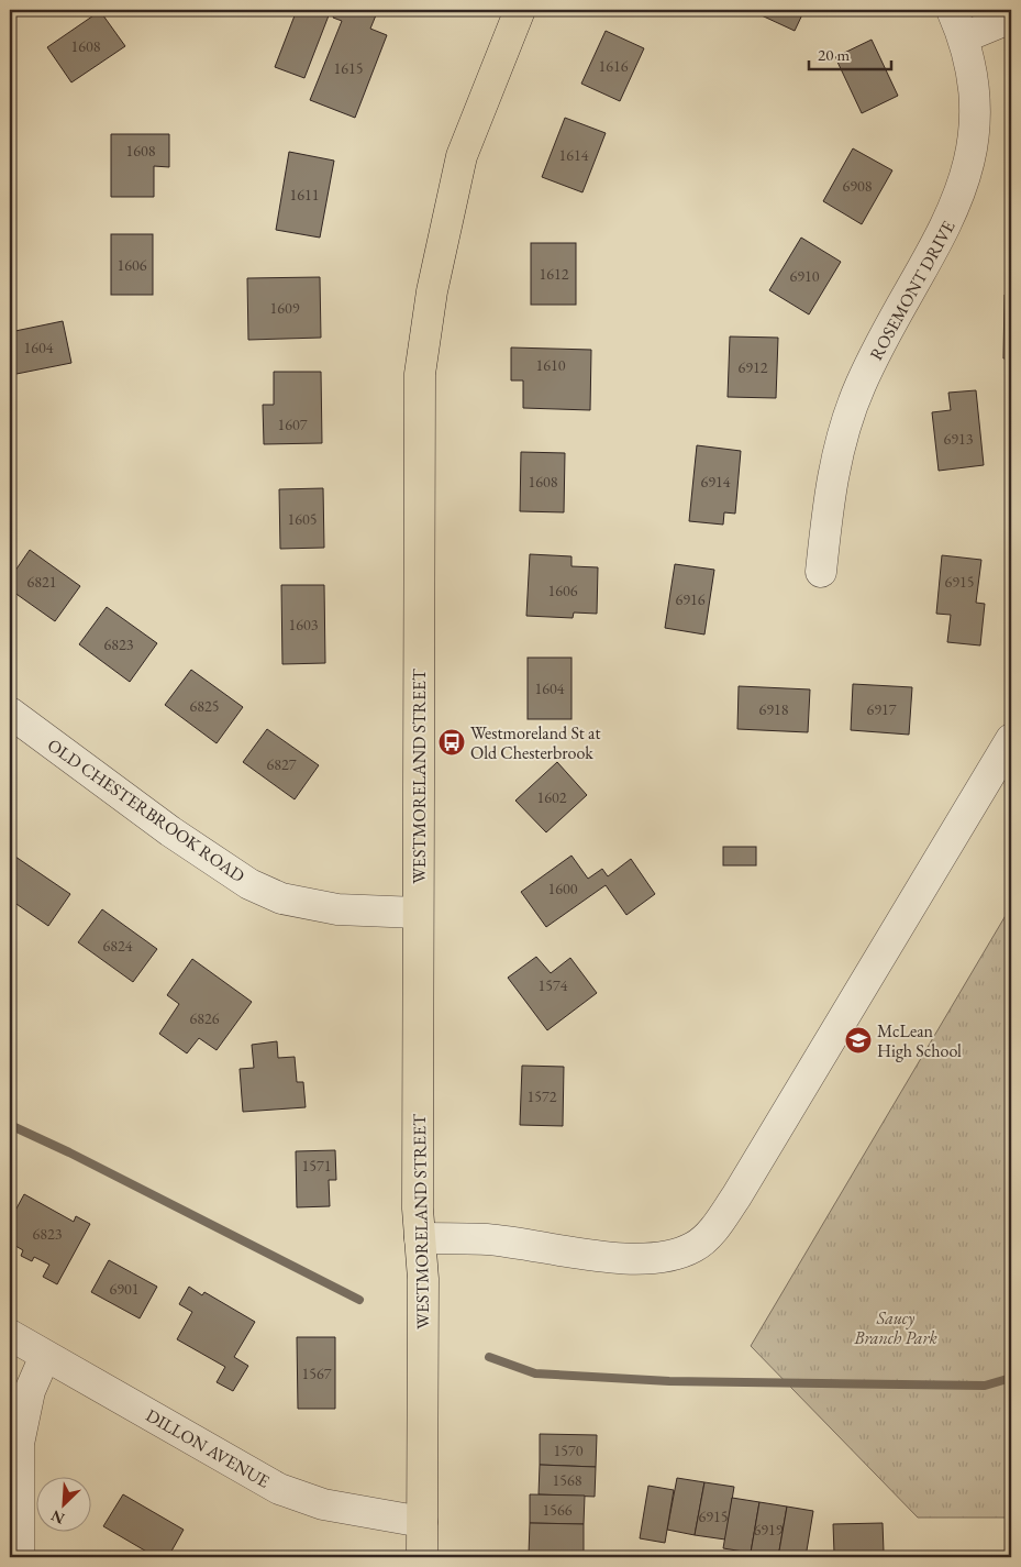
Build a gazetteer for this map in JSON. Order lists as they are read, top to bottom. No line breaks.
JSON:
{"streets":{"main road":["WESTMORELAND STREET"],"street":["ROSEMONT DRIVE","OLD CHESTERBROOK ROAD","DILLON AVENUE"]},"crossings":[["WESTMORELAND STREET","OLD CHESTERBROOK ROAD"],["WESTMORELAND STREET","DILLON AVENUE"]],"parks":["Saucy Branch Park"],"places":{"bus stop":["Westmoreland St at Old Chesterbrook"],"school or university":["McLean High School"]},"house_numbers":["1608","1616","1615","1608","1614","6908","1611","1606","1612","6910","1609","1604","1610","6912","1607","6913","1608","6914","1605","6821","6915","1606","6916","1603","6823","1604","6825","6918","6917","6827","1602","1600","6824","1574","6826","1572","1571","6823","6901","1567","1570","1568","1566","6915","6919"],"scale_bar":"20 m","north":"bottom left"}
